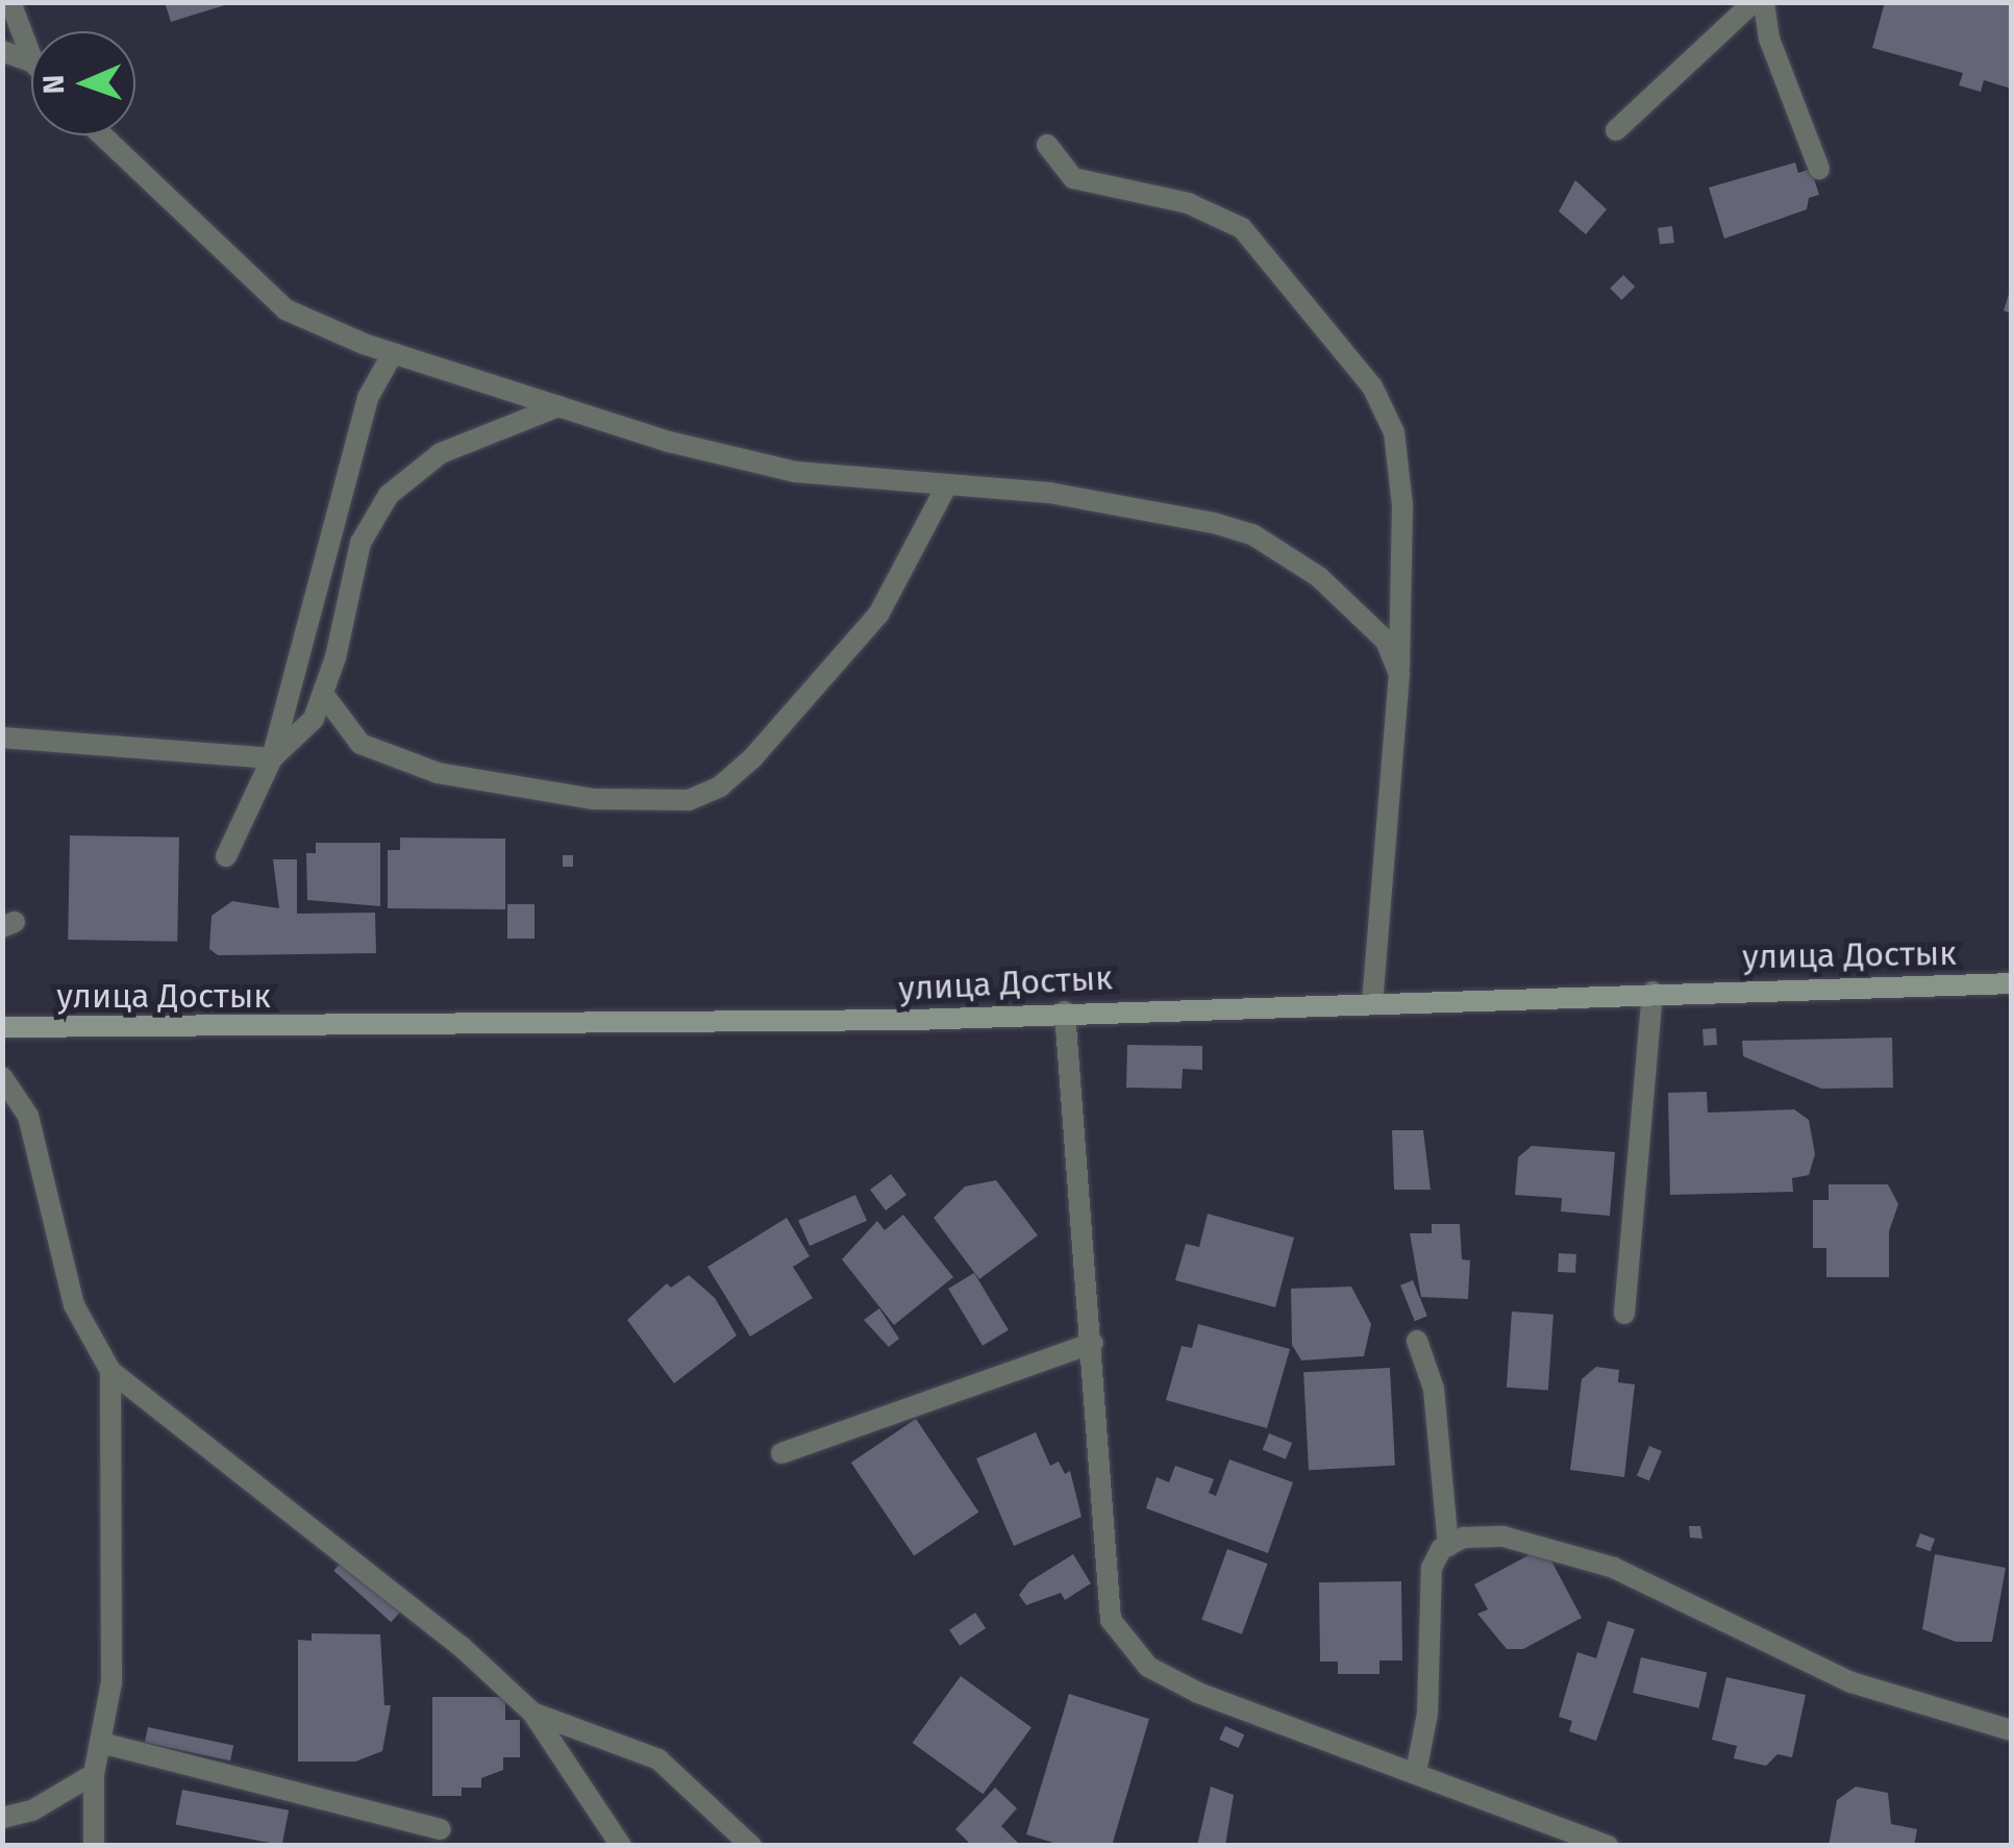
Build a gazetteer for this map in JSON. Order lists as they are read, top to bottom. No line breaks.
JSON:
{"streets":{"main road":["улица Достык"]},"north":"left"}
